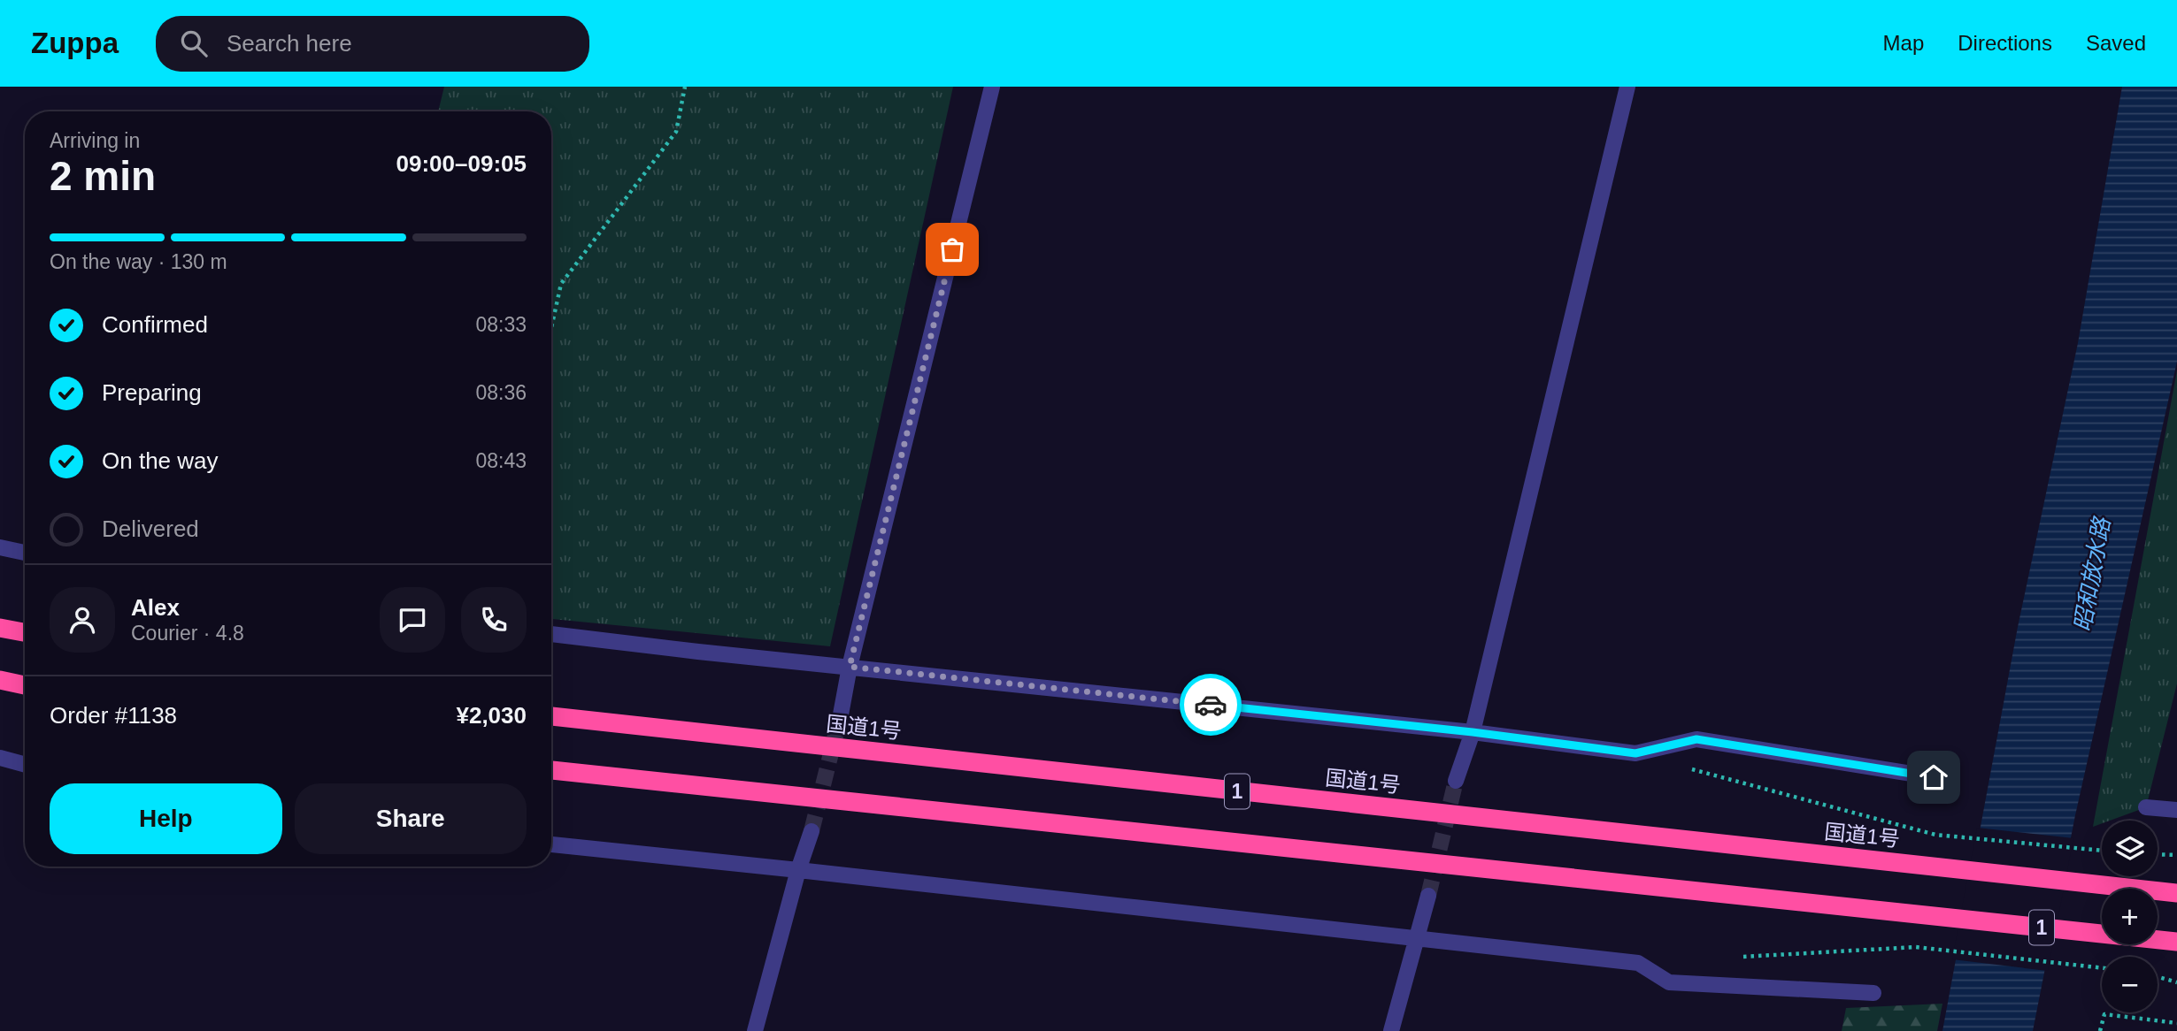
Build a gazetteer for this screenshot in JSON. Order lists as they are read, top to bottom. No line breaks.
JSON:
{"streets":{"highway":["国道1号","1"]},"water":["昭和放水路"],"page":{"header":"Zuppa","search":"Search here","nav":["Map","Directions","Saved"],"heading":["2 min","Arriving in","09:00–09:05"],"panel":["Alex","Courier · 4.8","Order #1138","¥2,030"],"bar":"On the way · 130 m","list":[["Confirmed","08:33"],["Preparing","08:36"],["On the way","08:43"],"Delivered"],"buttons":["Help","Share"],"map_buttons":["+","−"]}}
